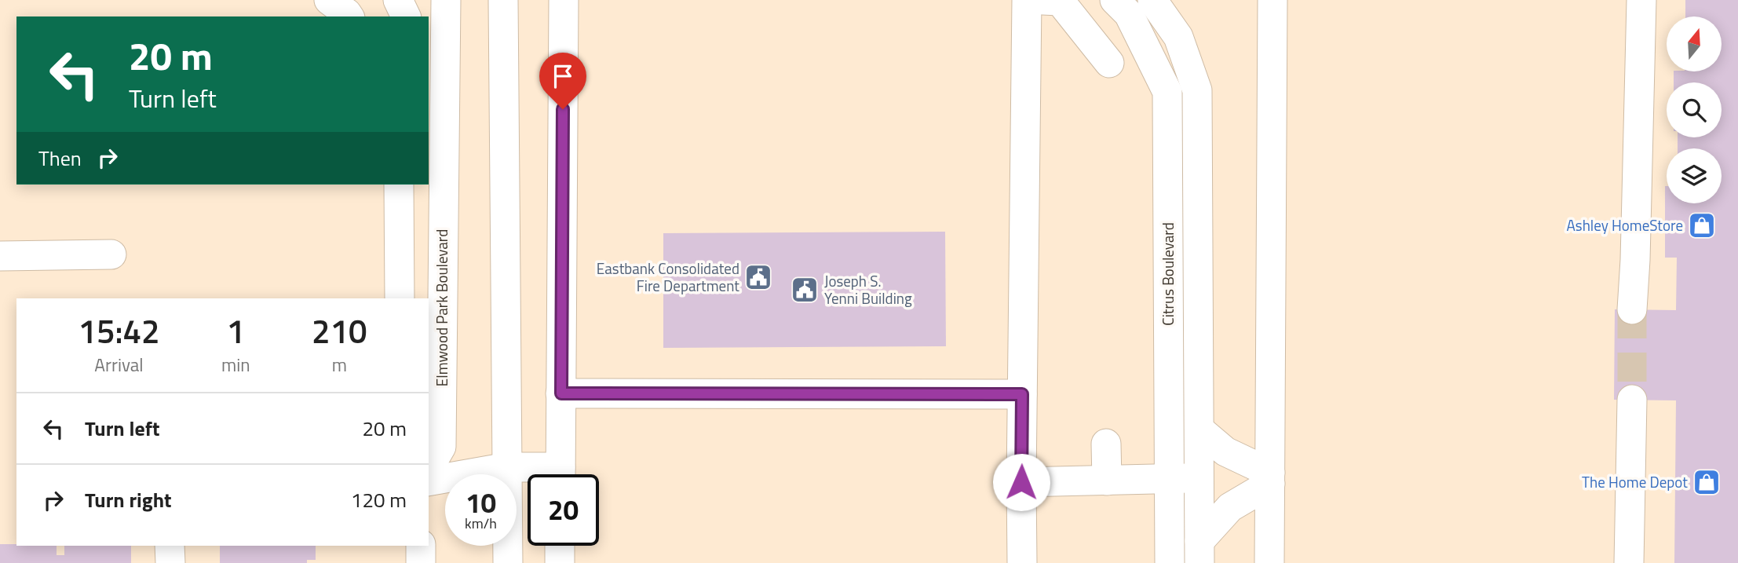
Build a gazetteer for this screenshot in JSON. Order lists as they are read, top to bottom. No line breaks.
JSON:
{"streets":{"street":["Citrus Boulevard","Elmwood Park Boulevard"]},"places":{"shop":["Ashley HomeStore","The Home Depot"],"public building":["Eastbank Consolidated Fire Department","Joseph S. Yenni Building"]},"north":"top","page":{"turn":["20 m","Turn left"],"then":"Then","eta":["15:42","Arrival","1","min","210","m"],"list":[{"name":"Turn left","value":"20 m"},{"name":"Turn right","value":"120 m"}],"speed":"10 km/h","limit":"20"}}
